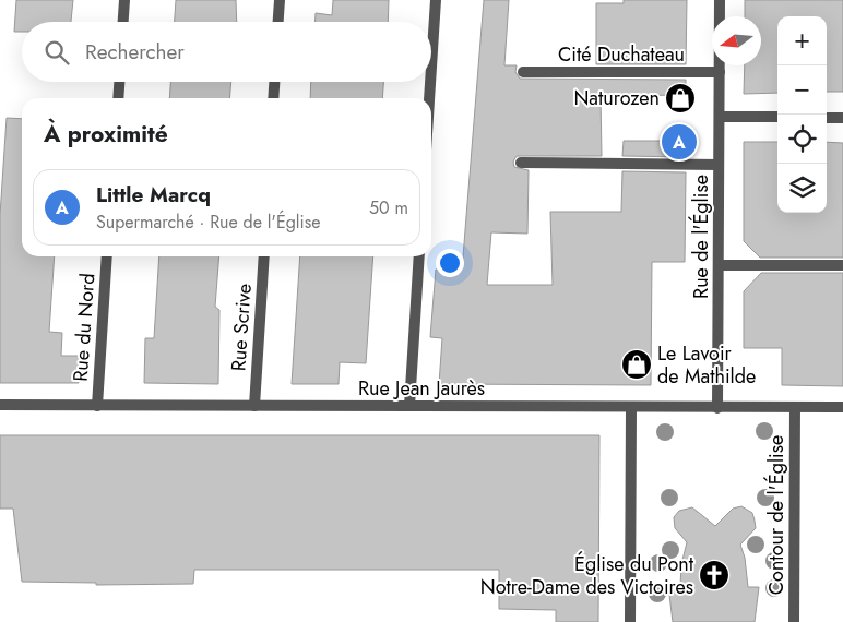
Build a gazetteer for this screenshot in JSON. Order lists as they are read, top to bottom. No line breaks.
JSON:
{"streets":{"street":["Cité Duchateau","Rue de l'Église","Rue du Nord","Rue Scrive","Rue Jean Jaurès","Contour de l'Église"]},"crossings":[["Cité Duchateau","Rue de l'Église"],["Rue de l'Église","Rue Jean Jaurès"],["Rue du Nord","Rue Jean Jaurès"],["Rue Scrive","Rue Jean Jaurès"],["Rue Jean Jaurès","Contour de l'Église"]],"places":{"shop":["Naturozen","Le Lavoir de Mathilde"],"church":["Église du Pont Notre-Dame des Victoires"]},"north":"left","page":{"map_buttons":["+","−"],"search":"Rechercher","heading":"À proximité","pins":"A","list":[{"mark":"A","name":"Little Marcq","note":"Supermarché · Rue de l'Église","value":"50 m"}]}}
